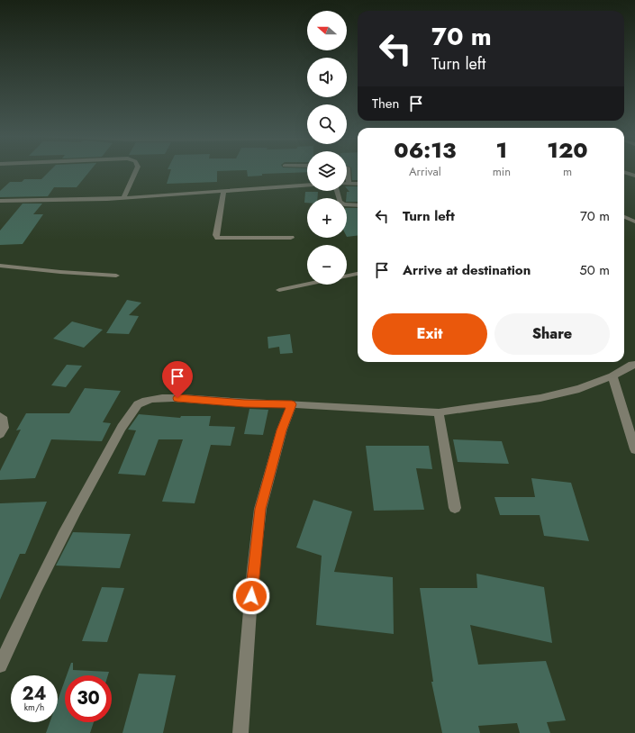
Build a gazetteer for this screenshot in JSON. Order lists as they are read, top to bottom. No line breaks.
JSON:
{"north":"left","page":{"map_buttons":["+","−"],"turn":["70 m","Turn left"],"then":"Then","eta":["06:13","Arrival","1","min","120","m"],"list":[{"name":"Turn left","value":"70 m"},{"name":"Arrive at destination","value":"50 m"}],"buttons":["Exit","Share"],"speed":"24 km/h","limit":"30"}}
